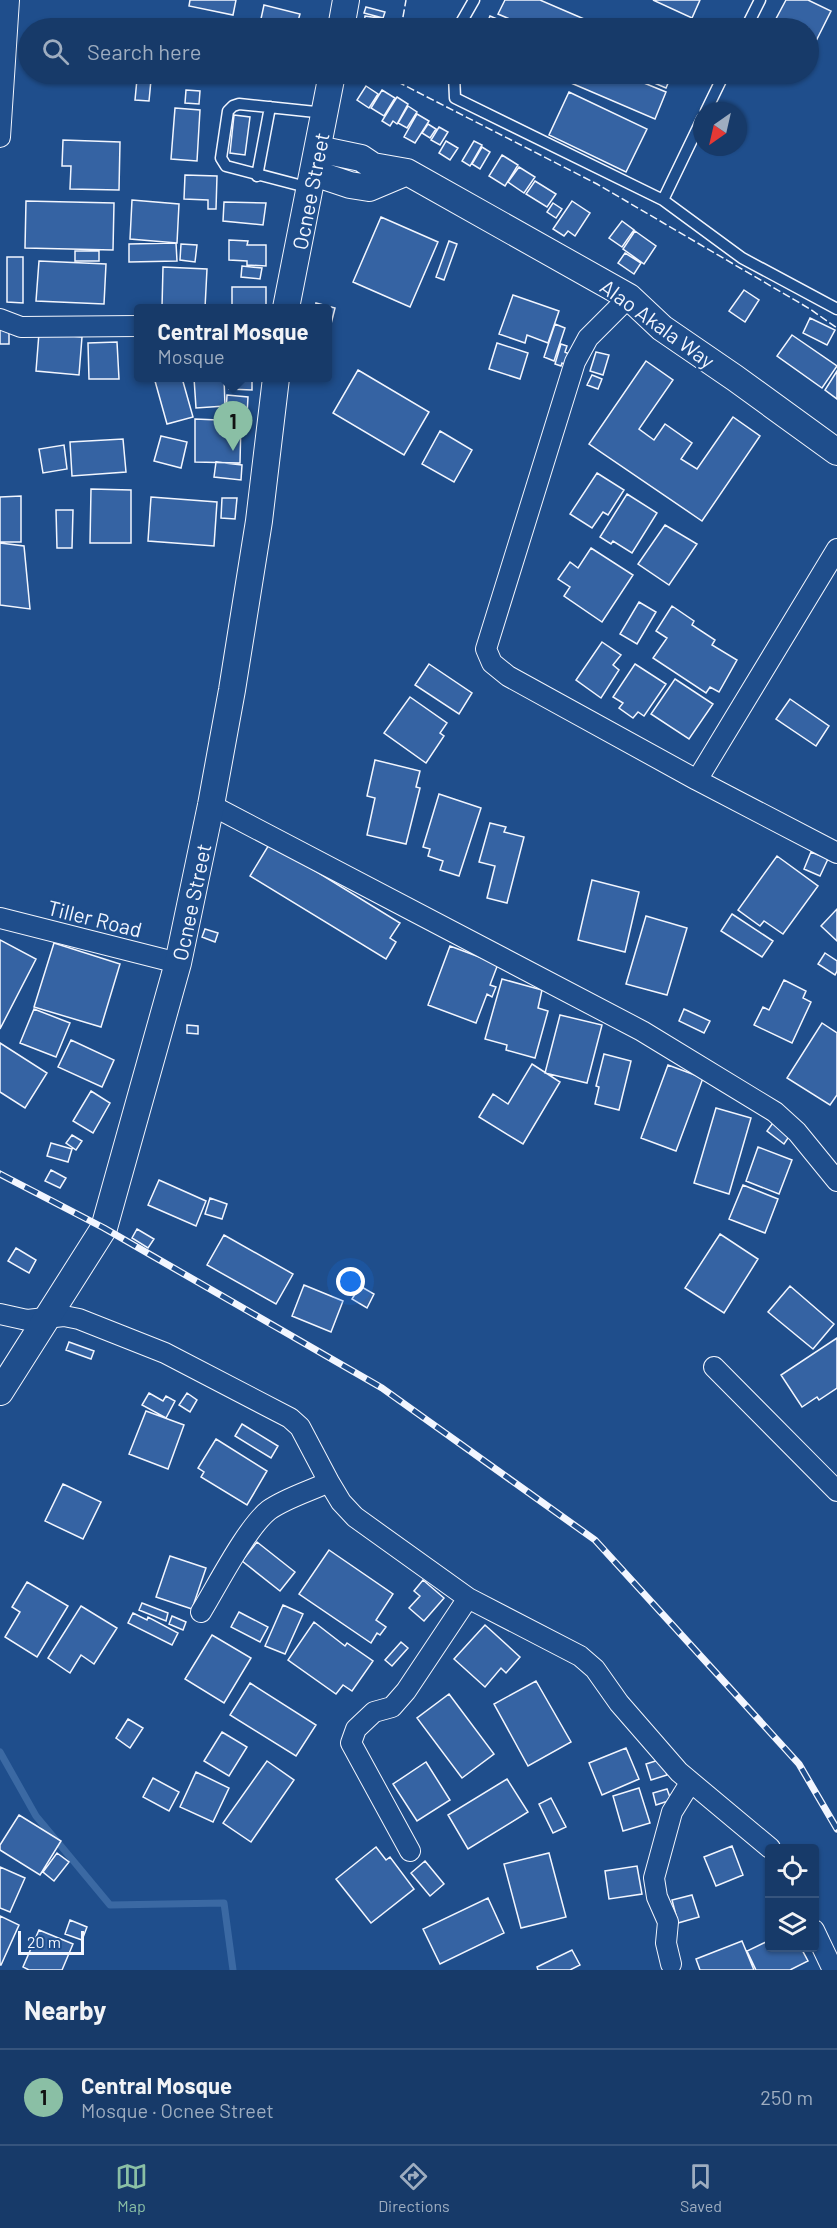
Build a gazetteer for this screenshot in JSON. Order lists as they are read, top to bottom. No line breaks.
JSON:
{"streets":{"street":["Ocnee Street","Alao Akala Way","Tiller Road"]},"crossings":[["Ocnee Street","Alao Akala Way"],["Ocnee Street","Tiller Road"]],"scale_bar":"20 m","north":"bottom left","page":{"search":"Search here","popup":["Central Mosque","Mosque"],"pins":"1","scale":"20 m","heading":"Nearby","list":[{"mark":"1","name":"Central Mosque","note":"Mosque · Ocnee Street","value":"250 m"}],"nav":["Map","Directions","Saved"]}}
